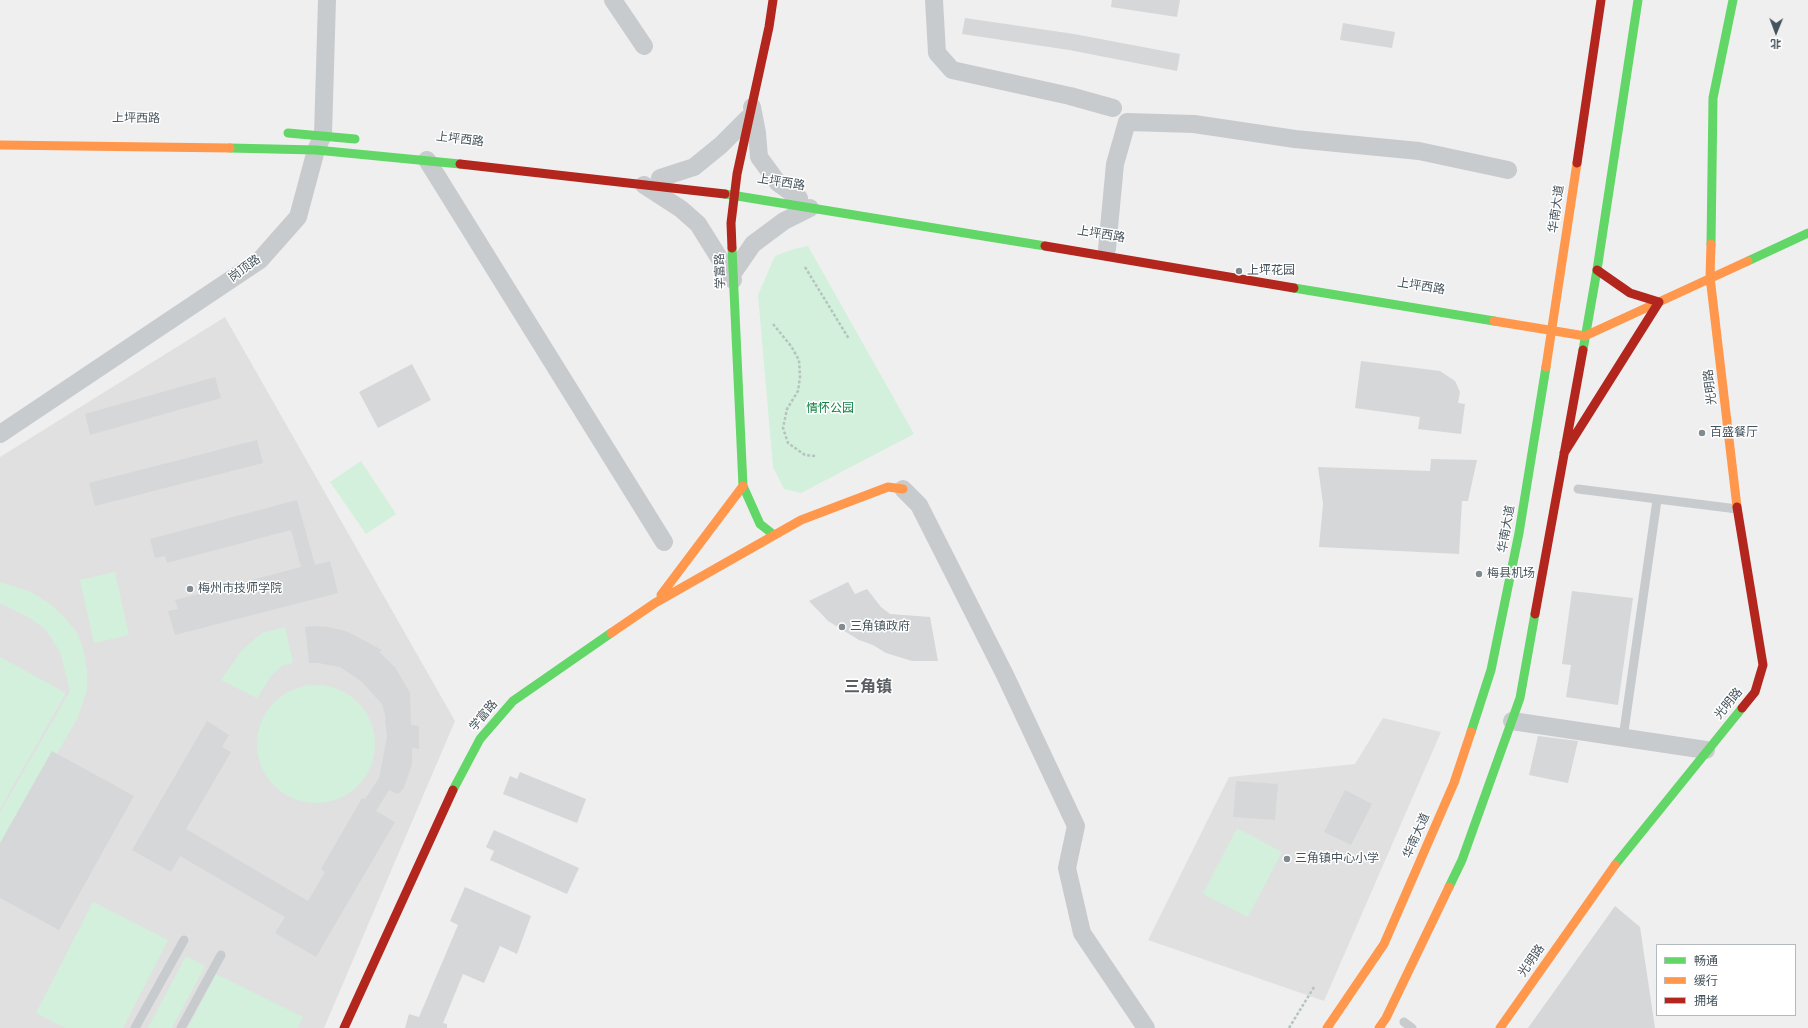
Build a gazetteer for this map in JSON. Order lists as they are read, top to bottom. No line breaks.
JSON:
{"streets":{"street":["上坪西路","华南大道","岗顶路","学富路","光明路"]},"crossings":[["上坪西路","华南大道"],["上坪西路","岗顶路"],["上坪西路","学富路"]],"districts":["三角镇"],"parks":["情怀公园"],"places":["上坪花园","百盛餐厅","梅县机场","梅州市技师学院","三角镇政府","三角镇中心小学"],"legend":["畅通","缓行","拥堵"],"north":"bottom"}
